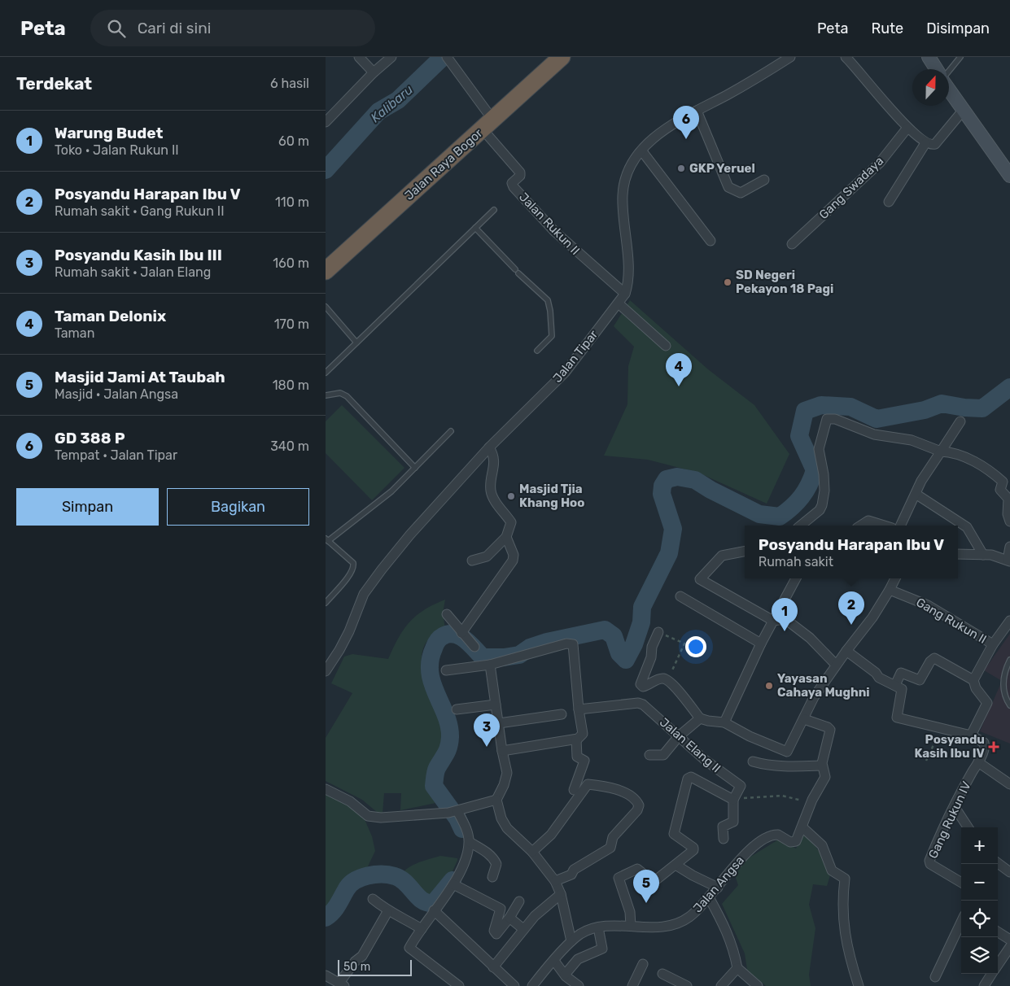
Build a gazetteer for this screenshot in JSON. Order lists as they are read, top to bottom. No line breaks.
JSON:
{"streets":{"highway":["Jalan Raya Bogor"],"street":["Gang Swadaya","Jalan Rukun II","Jalan Tipar","Gang Rukun II","Jalan Elang II","Gang Rukun IV","Jalan Angsa"]},"crossings":[["Jalan Raya Bogor","Jalan Rukun II"],["Jalan Rukun II","Jalan Tipar"]],"water":["Kalibaru"],"places":{"other":["GKP Yeruel","SD Negeri Pekayon 18 Pagi","Masjid Tjia Khang Hoo","Yayasan Cahaya Mughni"],"health":["Posyandu Kasih Ibu IV"]},"scale_bar":"50 m","north":"top","page":{"header":"Peta","search":"Cari di sini","nav":["Peta","Rute","Disimpan"],"heading":["Terdekat","6 hasil"],"pins":["6","4","2","1","3","5"],"list":[{"mark":"1","name":"Warung Budet","note":"Toko · Jalan Rukun II","value":"60 m"},{"mark":"2","name":"Posyandu Harapan Ibu V","note":"Rumah sakit · Gang Rukun II","value":"110 m"},{"mark":"3","name":"Posyandu Kasih Ibu III","note":"Rumah sakit · Jalan Elang","value":"160 m"},{"mark":"4","name":"Taman Delonix","note":"Taman","value":"170 m"},{"mark":"5","name":"Masjid Jami At Taubah","note":"Masjid · Jalan Angsa","value":"180 m"},{"mark":"6","name":"GD 388 P","note":"Tempat · Jalan Tipar","value":"340 m"}],"buttons":["Simpan","Bagikan"],"popup":["Posyandu Harapan Ibu V","Rumah sakit"],"map_buttons":["+","−"],"scale":"50 m"}}
